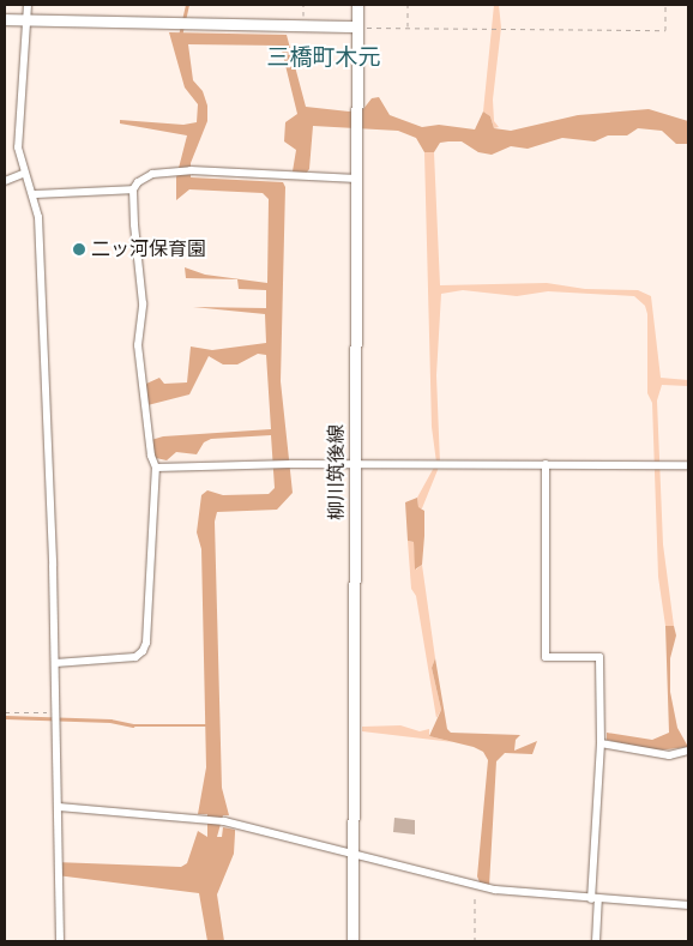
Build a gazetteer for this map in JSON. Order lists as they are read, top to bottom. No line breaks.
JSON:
{"streets":{"main road":["柳川筑後線"]},"districts":["三橋町木元"],"places":["二ッ河保育園"]}
